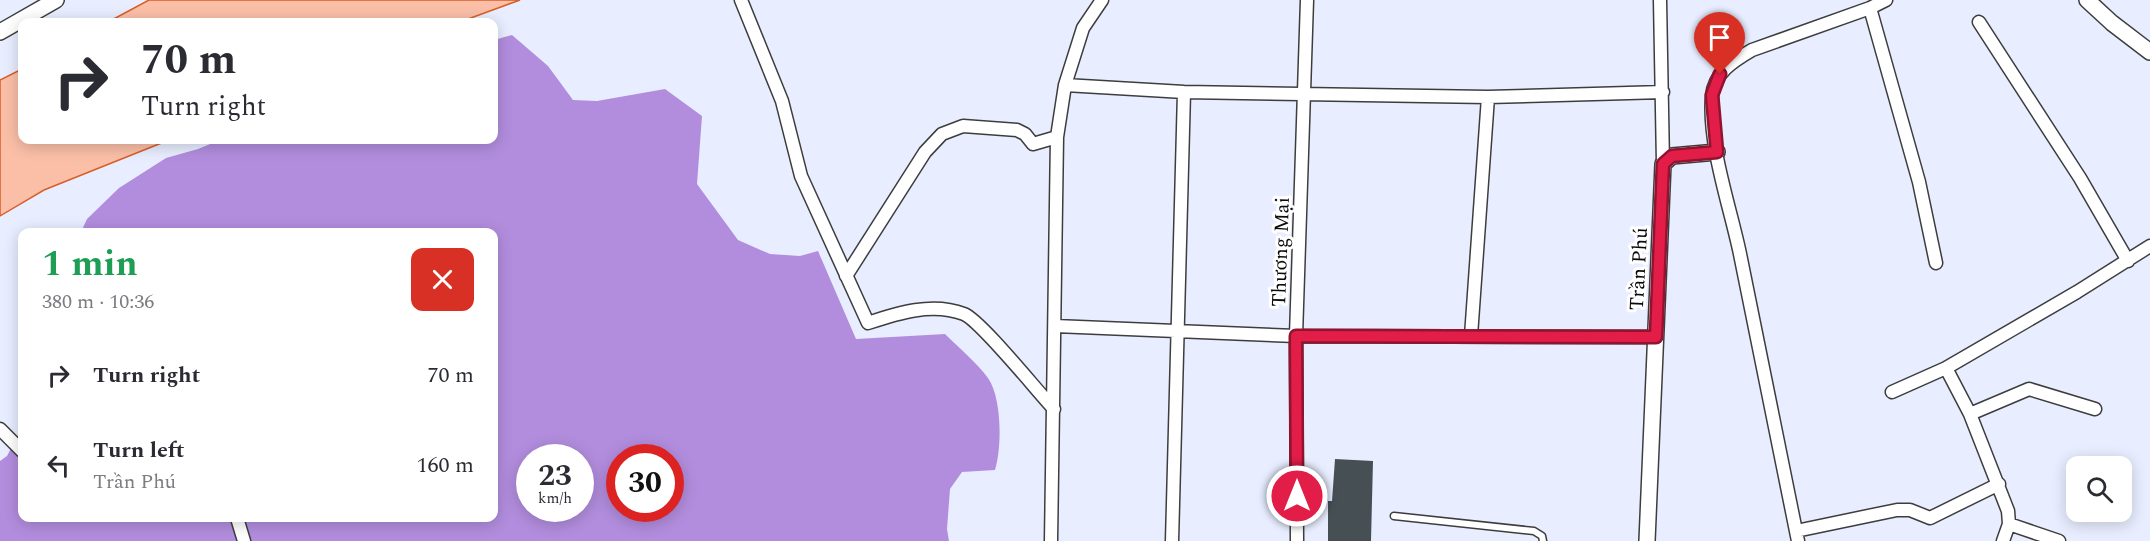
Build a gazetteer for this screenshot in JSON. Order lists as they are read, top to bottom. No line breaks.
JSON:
{"streets":{"street":["Thương Mại","Trần Phú"]},"page":{"turn":["70 m","Turn right"],"heading":["1 min","380 m · 10:36"],"list":[{"name":"Turn right","value":"70 m"},{"name":"Turn left","note":"Trần Phú","value":"160 m"}],"speed":"23 km/h","limit":"30"}}
